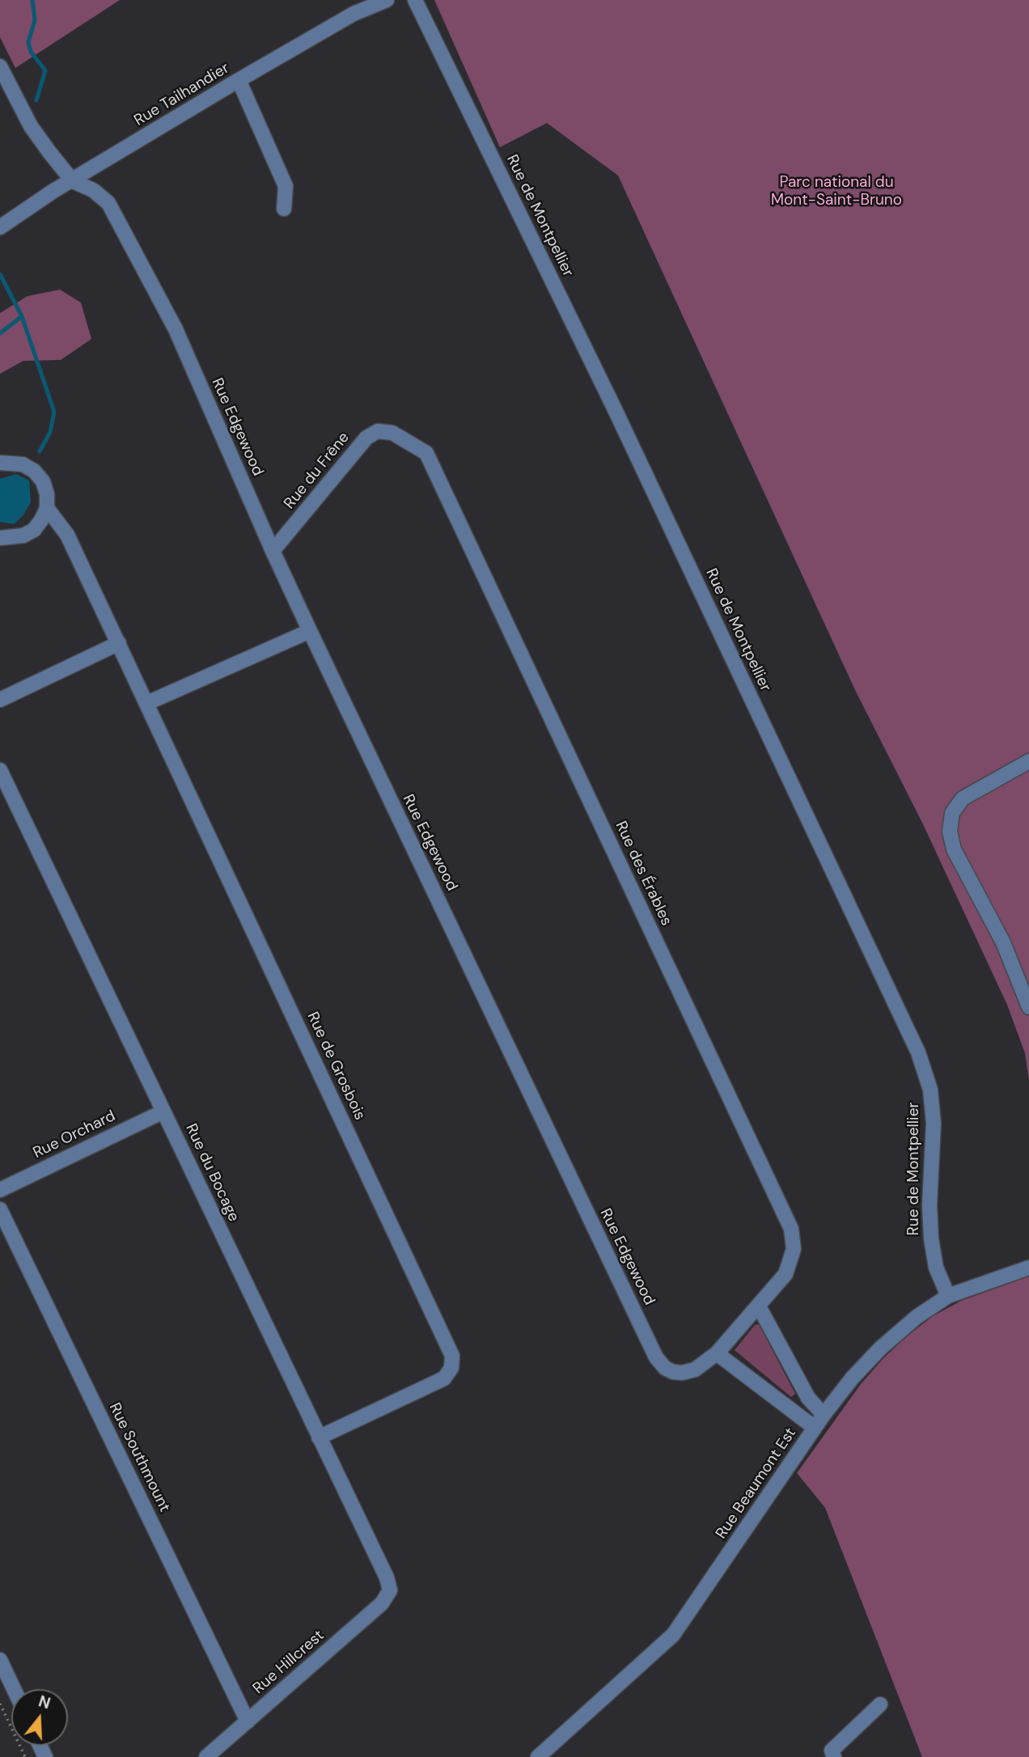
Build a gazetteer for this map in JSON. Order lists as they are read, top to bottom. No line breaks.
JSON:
{"streets":{"street":["Rue Tailhandier","Rue de Montpellier","Rue Edgewood","Rue du Frêne","Rue des Érables","Rue de Grosbois","Rue Orchard","Rue du Bocage","Rue Southmount","Rue Beaumont Est","Rue Hillcrest"]},"crossings":[["Rue Tailhandier","Rue Edgewood"],["Rue de Montpellier","Rue Beaumont Est"],["Rue Edgewood","Rue du Frêne"],["Rue Edgewood","Rue des Érables"],["Rue du Frêne","Rue des Érables"],["Rue de Grosbois","Rue du Bocage"],["Rue Orchard","Rue du Bocage"],["Rue du Bocage","Rue Hillcrest"],["Rue Southmount","Rue Hillcrest"]],"parks":["Parc national du Mont-Saint-Bruno"],"north":"top"}
